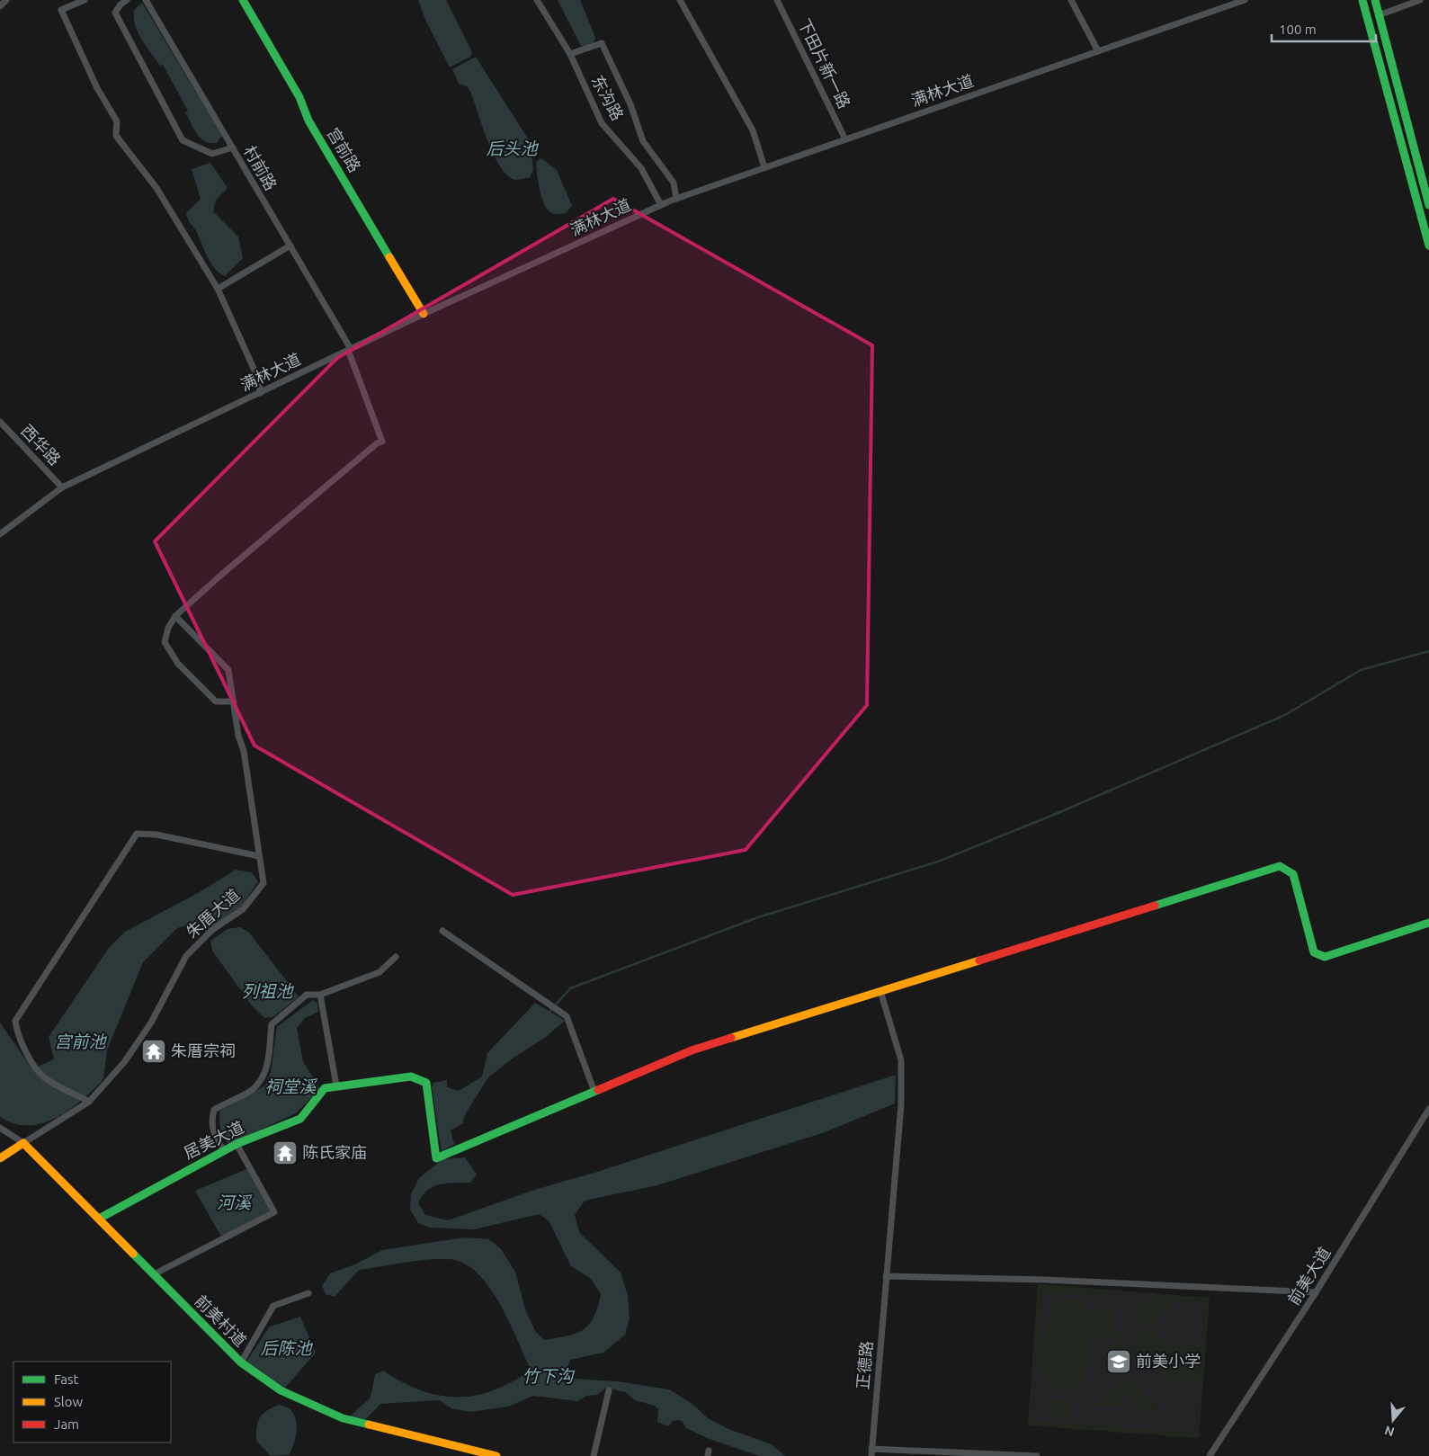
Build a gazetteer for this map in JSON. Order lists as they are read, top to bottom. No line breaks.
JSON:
{"streets":{"street":["下田片新一路","满林大道","东沟路","宫前路","村前路","西华路","朱厝大道","居美大道","前美大道","前美村道","正德路"]},"crossings":[["下田片新一路","满林大道"],["满林大道","东沟路"],["满林大道","宫前路"],["满林大道","村前路"],["满林大道","西华路"],["村前路","朱厝大道"],["朱厝大道","前美村道"],["居美大道","前美村道"]],"water":["后头池","列祖池","宫前池","祠堂溪","河溪","后陈池","竹下沟"],"places":{"temple":["朱厝宗祠","陈氏家庙"],"school or university":["前美小学"]},"legend":["Fast","Slow","Jam"],"scale_bar":"100 m","north":"bottom"}
